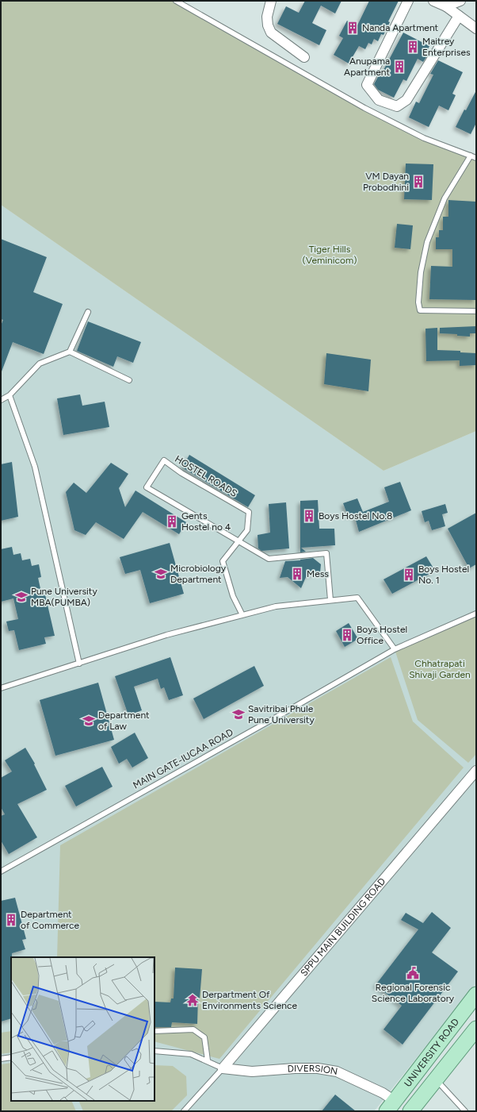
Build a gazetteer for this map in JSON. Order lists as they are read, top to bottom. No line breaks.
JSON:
{"streets":{"main road":["UNIVERSITY ROAD"],"street":["SPPU MAIN BUILDING ROAD","DIVERSION"],"lane":["HOSTEL ROADS","MAIN GATE-IUCAA ROAD"]},"crossings":[["SPPU MAIN BUILDING ROAD","DIVERSION"],["UNIVERSITY ROAD","DIVERSION"]],"parks":["Tiger Hills (Veminicom)","Chhatrapati Shivaji Garden"],"places":{"building":["Nanda Apartment","Maitrey Enterprises","Anupama Apartment","VM Dayan Probodhini","Boys Hostel No.8","Gents Hostel no 4","Mess","Boys Hostel No. 1","Boys Hostel Office","Department of Commerce"],"school or university":["Microbiology Department","Pune University MBA(PUMBA)","Savitribai Phule Pune University","Department of Law"],"public building":["Regional Forensic Science Laboratory"],"temple":["Derpartment Of Environments Science"]}}
